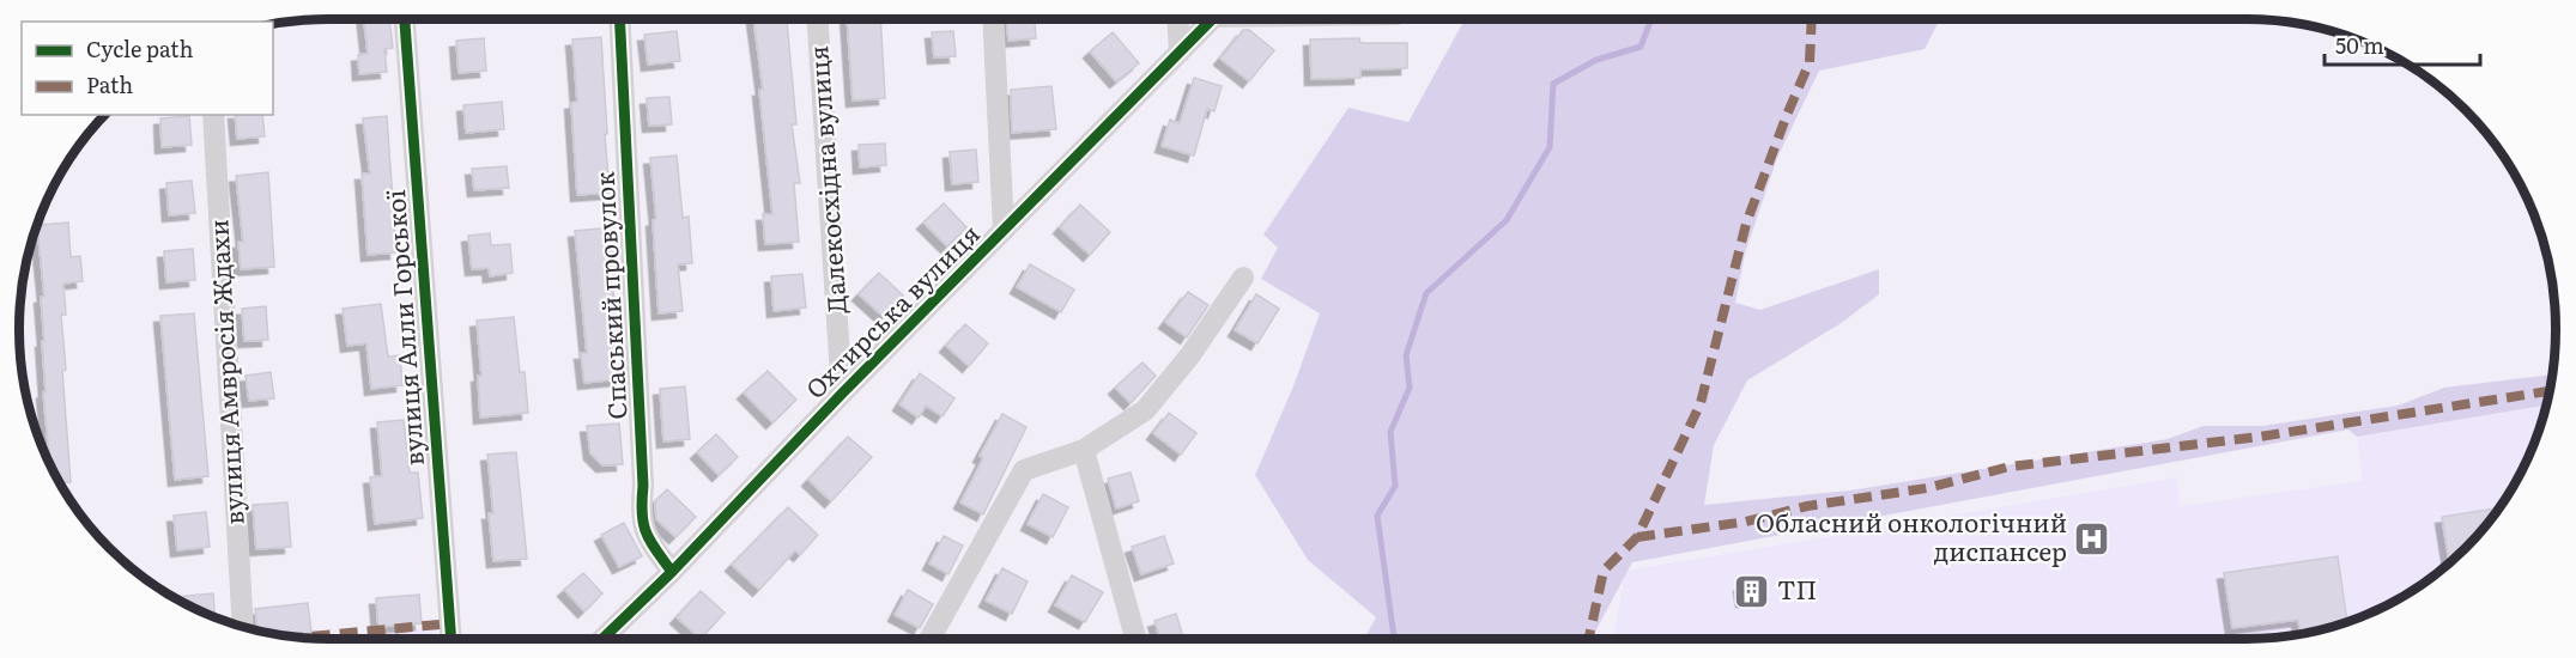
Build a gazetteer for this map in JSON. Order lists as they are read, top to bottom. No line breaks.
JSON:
{"streets":{"street":["Далекосхідна вулиця","Спаський провулок","Охтирська вулиця","вулиця Алли Горської","вулиця Амвросія Ждахи"]},"crossings":[["Далекосхідна вулиця","Охтирська вулиця"],["Спаський провулок","Охтирська вулиця"]],"places":{"hospital":["Обласний онкологічний диспансер"],"building":["ТП"]},"legend":["Cycle path","Path"],"scale_bar":"50 m"}
